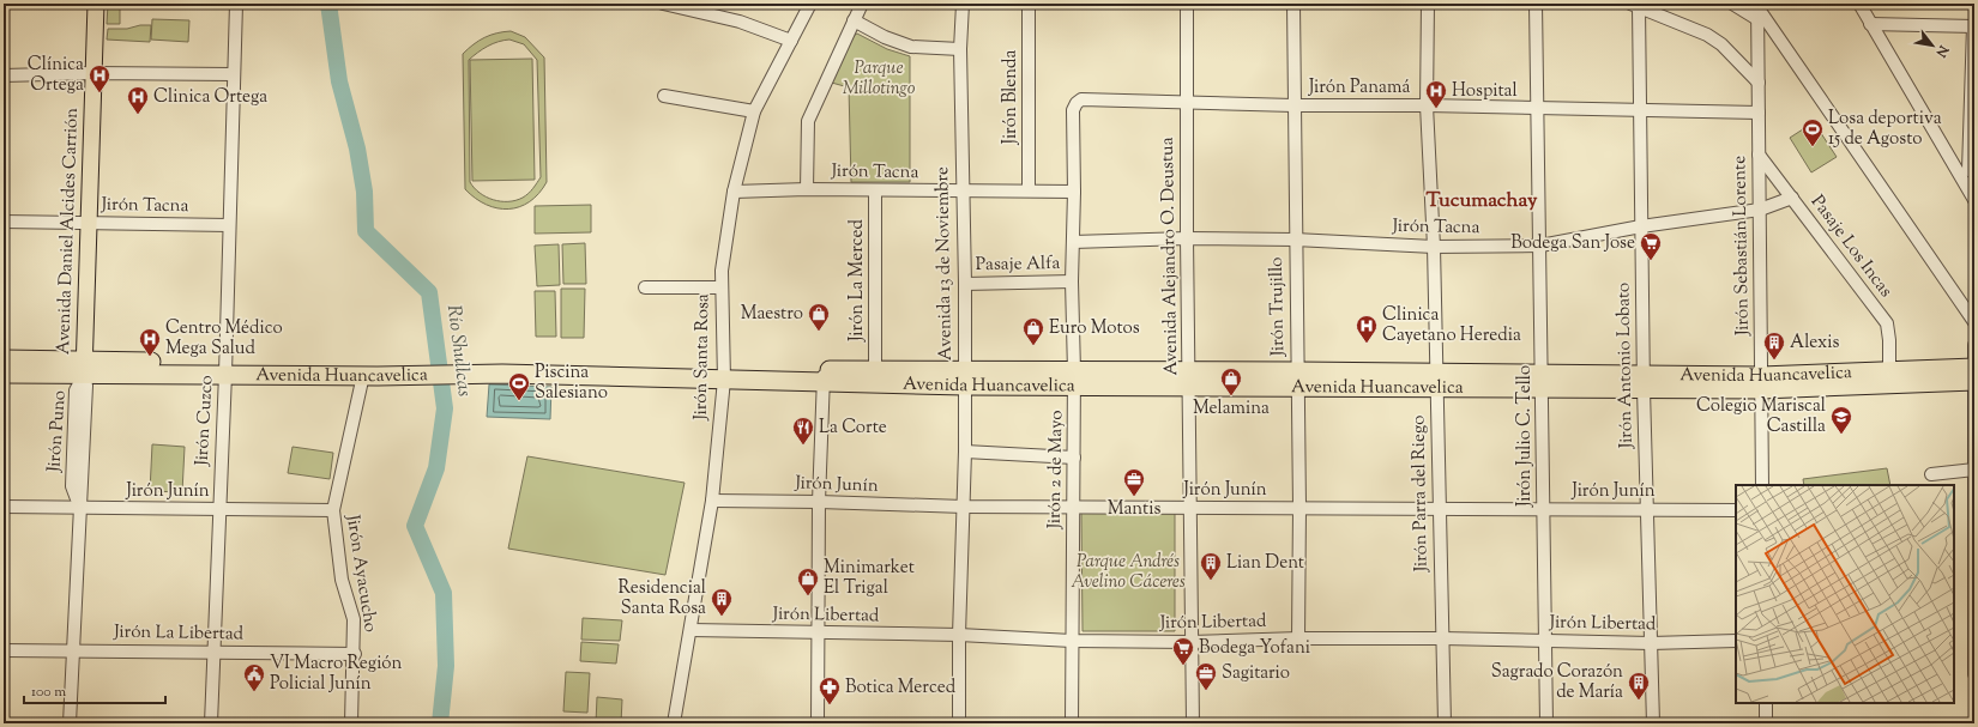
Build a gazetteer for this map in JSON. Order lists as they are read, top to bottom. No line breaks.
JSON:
{"streets":{"highway":["Avenida Huancavelica"],"main road":["Avenida Daniel Alcides Carrión"],"street":["Jirón Panamá","Jirón Blenda","Jirón Tacna","Jirón Sebastián Lorente","Pasaje Los Incas","Avenida Alejandro O. Deustua","Avenida 13 de Noviembre","Pasaje Alfa","Jirón La Merced","Jirón Trujillo","Jirón Santa Rosa","Jirón Antonio Lobato","Jirón Cuzco","Jirón Puno","Jirón Julio C. Tello","Jirón 2 de Mayo","Jirón Junín","Jirón Parra del Riego","Jirón Ayacucho","Jirón Libertad","Jirón La Libertad"]},"crossings":[["Jirón Panamá","Jirón Sebastián Lorente"],["Jirón Panamá","Avenida Alejandro O. Deustua"],["Jirón Panamá","Jirón Trujillo"],["Jirón Panamá","Jirón Antonio Lobato"],["Jirón Panamá","Jirón Julio C. Tello"],["Jirón Panamá","Jirón 2 de Mayo"],["Jirón Panamá","Jirón Parra del Riego"],["Jirón Blenda","Jirón Tacna"],["Jirón Tacna","Avenida Daniel Alcides Carrión"],["Jirón Tacna","Jirón Sebastián Lorente"],["Jirón Tacna","Pasaje Los Incas"],["Jirón Tacna","Avenida Alejandro O. Deustua"],["Jirón Tacna","Avenida 13 de Noviembre"],["Jirón Tacna","Jirón La Merced"],["Jirón Tacna","Jirón Trujillo"],["Jirón Tacna","Jirón Santa Rosa"],["Jirón Tacna","Jirón Antonio Lobato"],["Jirón Tacna","Jirón Cuzco"],["Jirón Tacna","Jirón Julio C. Tello"],["Jirón Tacna","Jirón 2 de Mayo"],["Jirón Tacna","Jirón Parra del Riego"],["Avenida Daniel Alcides Carrión","Avenida Huancavelica"],["Avenida Daniel Alcides Carrión","Jirón Puno"],["Jirón Sebastián Lorente","Pasaje Los Incas"],["Jirón Sebastián Lorente","Avenida Huancavelica"],["Pasaje Los Incas","Avenida Huancavelica"],["Avenida Alejandro O. Deustua","Avenida Huancavelica"],["Avenida Alejandro O. Deustua","Jirón Junín"],["Avenida Alejandro O. Deustua","Jirón Libertad"],["Avenida 13 de Noviembre","Pasaje Alfa"],["Avenida 13 de Noviembre","Avenida Huancavelica"],["Avenida 13 de Noviembre","Jirón Junín"],["Avenida 13 de Noviembre","Jirón Libertad"],["Pasaje Alfa","Jirón 2 de Mayo"],["Jirón La Merced","Avenida Huancavelica"],["Jirón Trujillo","Avenida Huancavelica"],["Jirón Trujillo","Jirón Junín"],["Jirón Trujillo","Jirón Libertad"],["Jirón Santa Rosa","Avenida Huancavelica"],["Jirón Santa Rosa","Jirón Junín"],["Jirón Santa Rosa","Jirón Libertad"],["Jirón Antonio Lobato","Avenida Huancavelica"],["Jirón Antonio Lobato","Jirón Junín"],["Jirón Antonio Lobato","Jirón Libertad"],["Avenida Huancavelica","Jirón Cuzco"],["Avenida Huancavelica","Jirón Puno"],["Avenida Huancavelica","Jirón Julio C. Tello"],["Avenida Huancavelica","Jirón 2 de Mayo"],["Avenida Huancavelica","Jirón Parra del Riego"],["Avenida Huancavelica","Jirón Ayacucho"],["Jirón Cuzco","Jirón Junín"],["Jirón Cuzco","Jirón La Libertad"],["Jirón Puno","Jirón Junín"],["Jirón Puno","Jirón La Libertad"],["Jirón Julio C. Tello","Jirón Junín"],["Jirón Julio C. Tello","Jirón Libertad"],["Jirón 2 de Mayo","Jirón Junín"],["Jirón 2 de Mayo","Jirón Libertad"],["Jirón Junín","Jirón Parra del Riego"],["Jirón Junín","Jirón Ayacucho"],["Jirón Parra del Riego","Jirón Libertad"],["Jirón Ayacucho","Jirón La Libertad"]],"districts":["Tucumachay"],"water":["Río Shullcas"],"parks":["Parque Millotingo","Parque Andrés Avelino Cáceres"],"places":{"hospital":["Clínica Ortega","Hospital","Clinica Ortega","Clinica Cayetano Heredia","Centro Médico Mega Salud"],"sports":["Losa deportiva 15 de Agosto","Piscina Salesiano"],"supermarket":["Bodega San Jose","Bodega Yofani"],"shop":["Maestro","Euro Motos","Melamina","Minimarket El Trigal"],"building":["Alexis","Lian Dent","Residencial Santa Rosa","Sagrado Corazón de María"],"school or university":["Colegio Mariscal Castilla"],"restaurant":["La Corte"],"office":["Mantis","Sagitario"],"public building":["VI Macro Región Policial Junín"],"pharmacy":["Botica Merced"]},"scale_bar":"100 m","north":"bottom right"}
